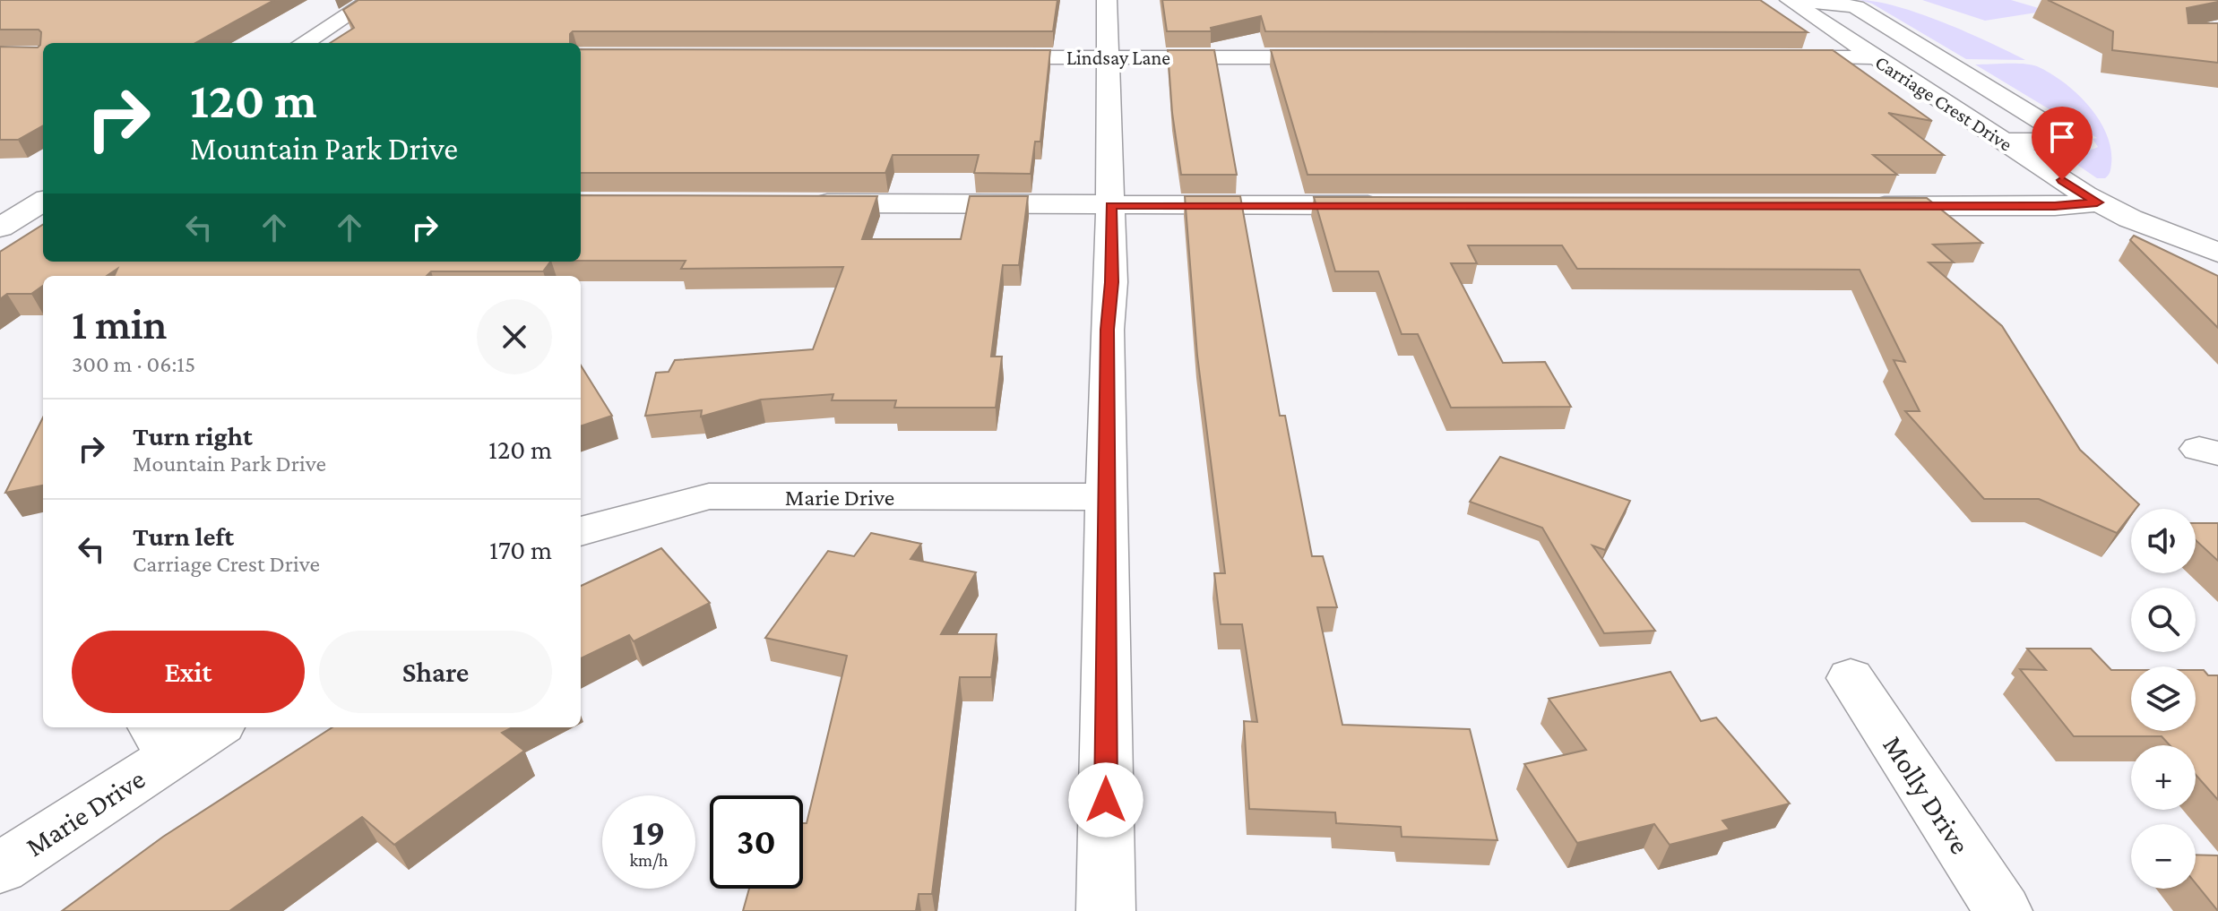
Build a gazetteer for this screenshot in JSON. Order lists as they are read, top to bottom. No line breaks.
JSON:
{"streets":{"street":["Lindsay Lane","Carriage Crest Drive","Marie Drive","Molly Drive"]},"page":{"turn":["120 m","Mountain Park Drive"],"heading":["1 min","300 m · 06:15"],"list":[{"name":"Turn right","note":"Mountain Park Drive","value":"120 m"},{"name":"Turn left","note":"Carriage Crest Drive","value":"170 m"}],"map_buttons":["+","−"],"buttons":["Exit","Share"],"speed":"19 km/h","limit":"30"}}
